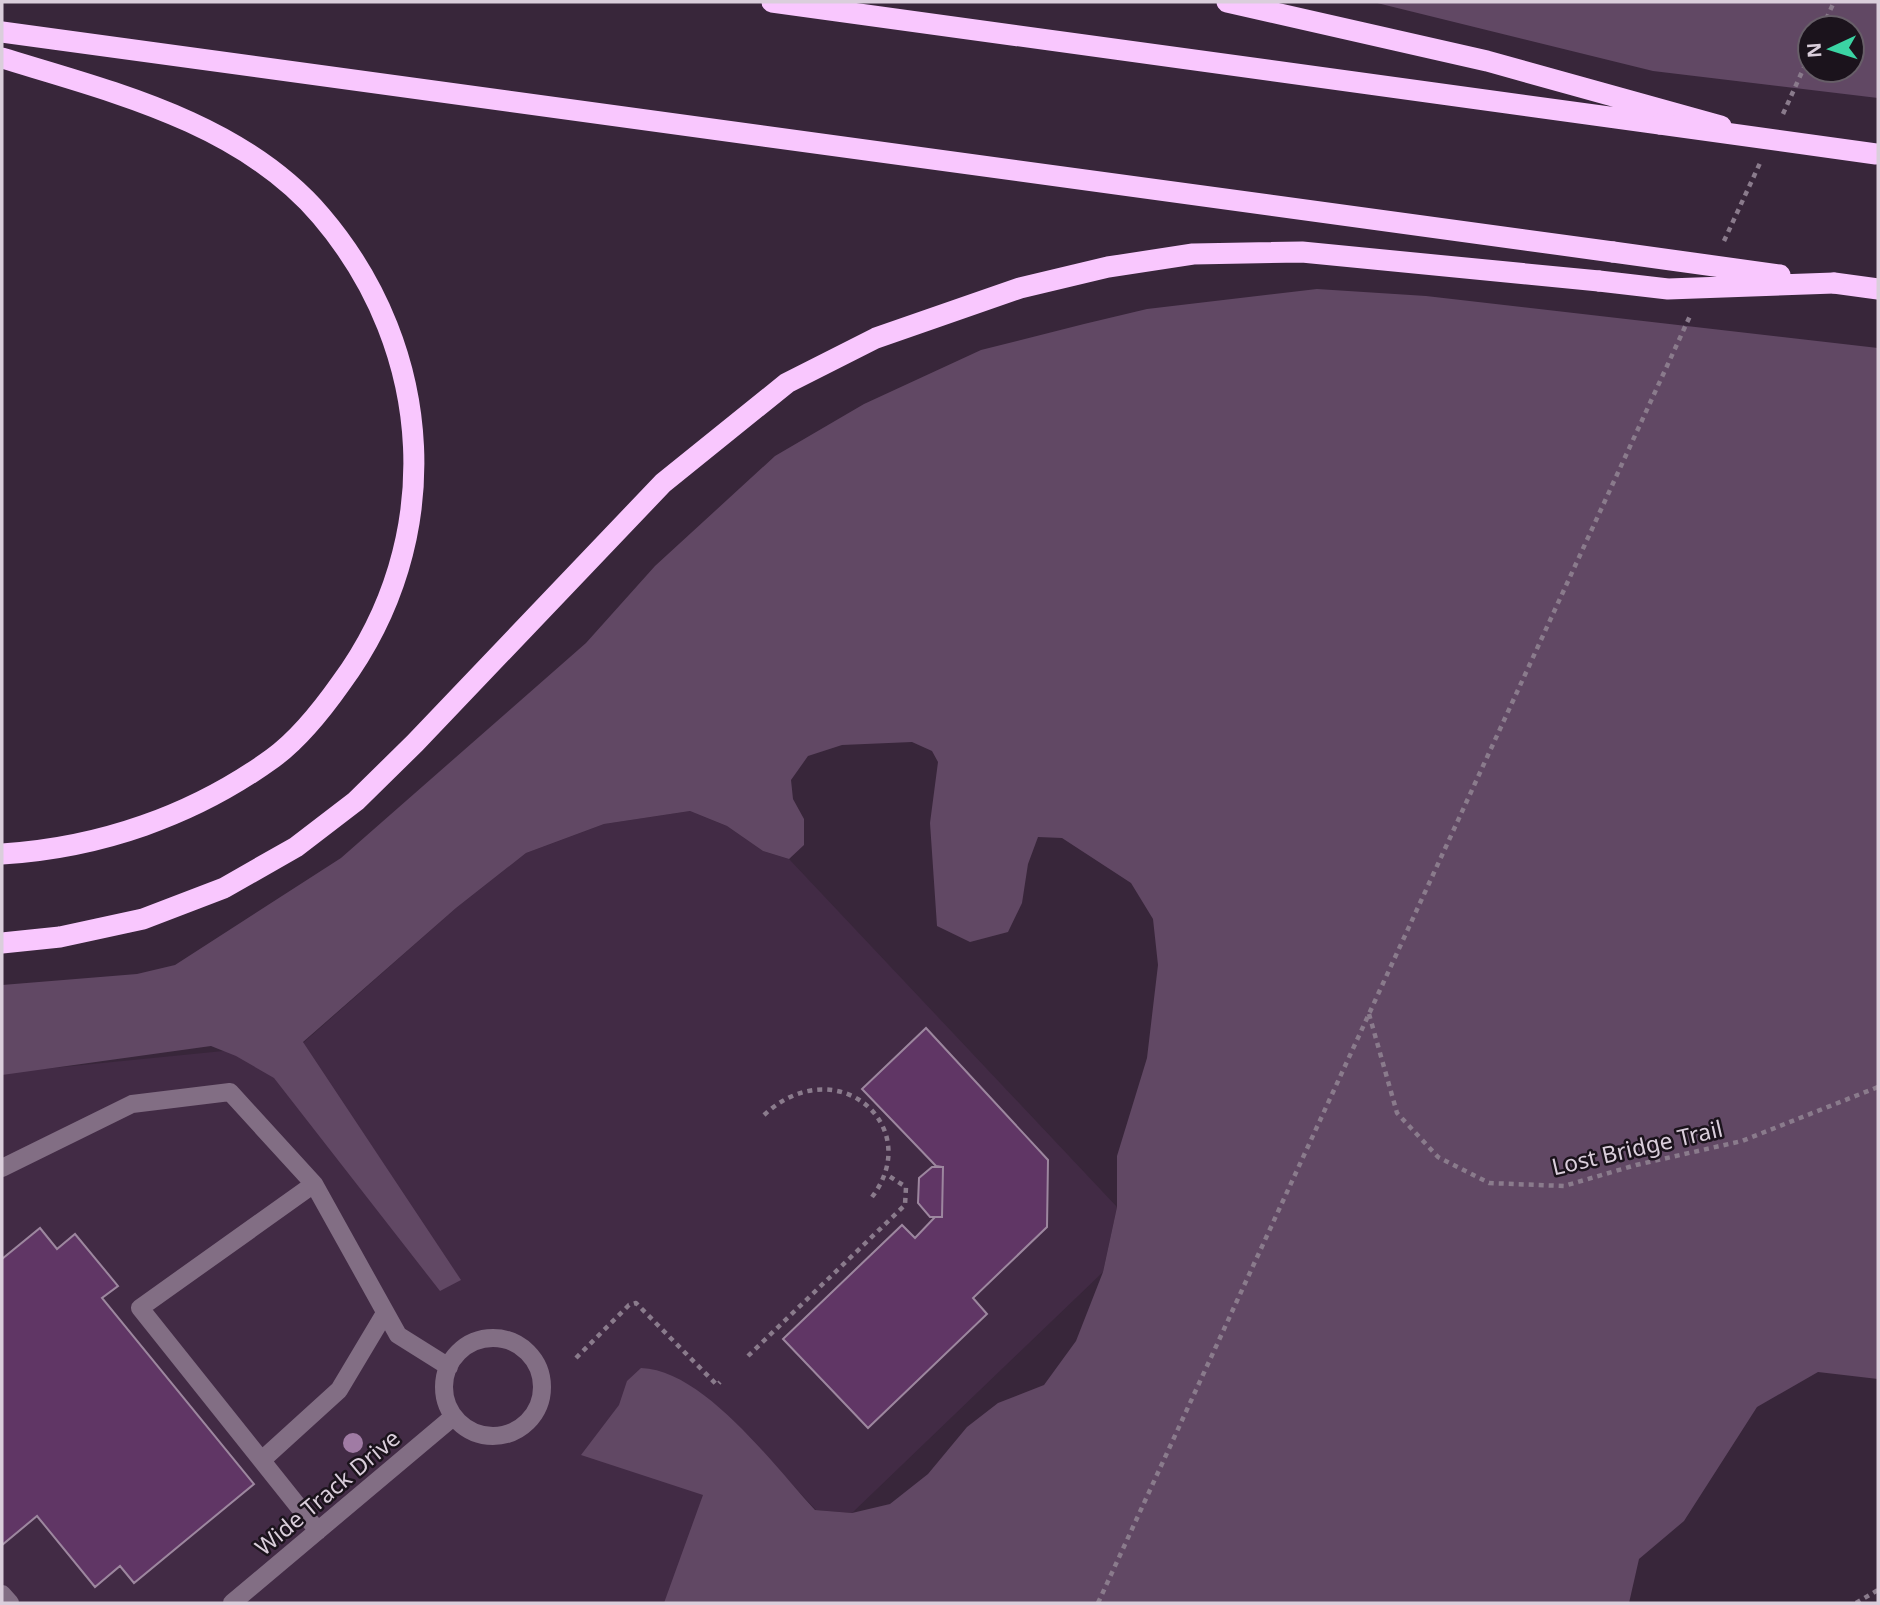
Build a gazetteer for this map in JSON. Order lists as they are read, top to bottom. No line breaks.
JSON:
{"streets":{"street":["Wide Track Drive"],"path":["Lost Bridge Trail"]},"north":"left"}
